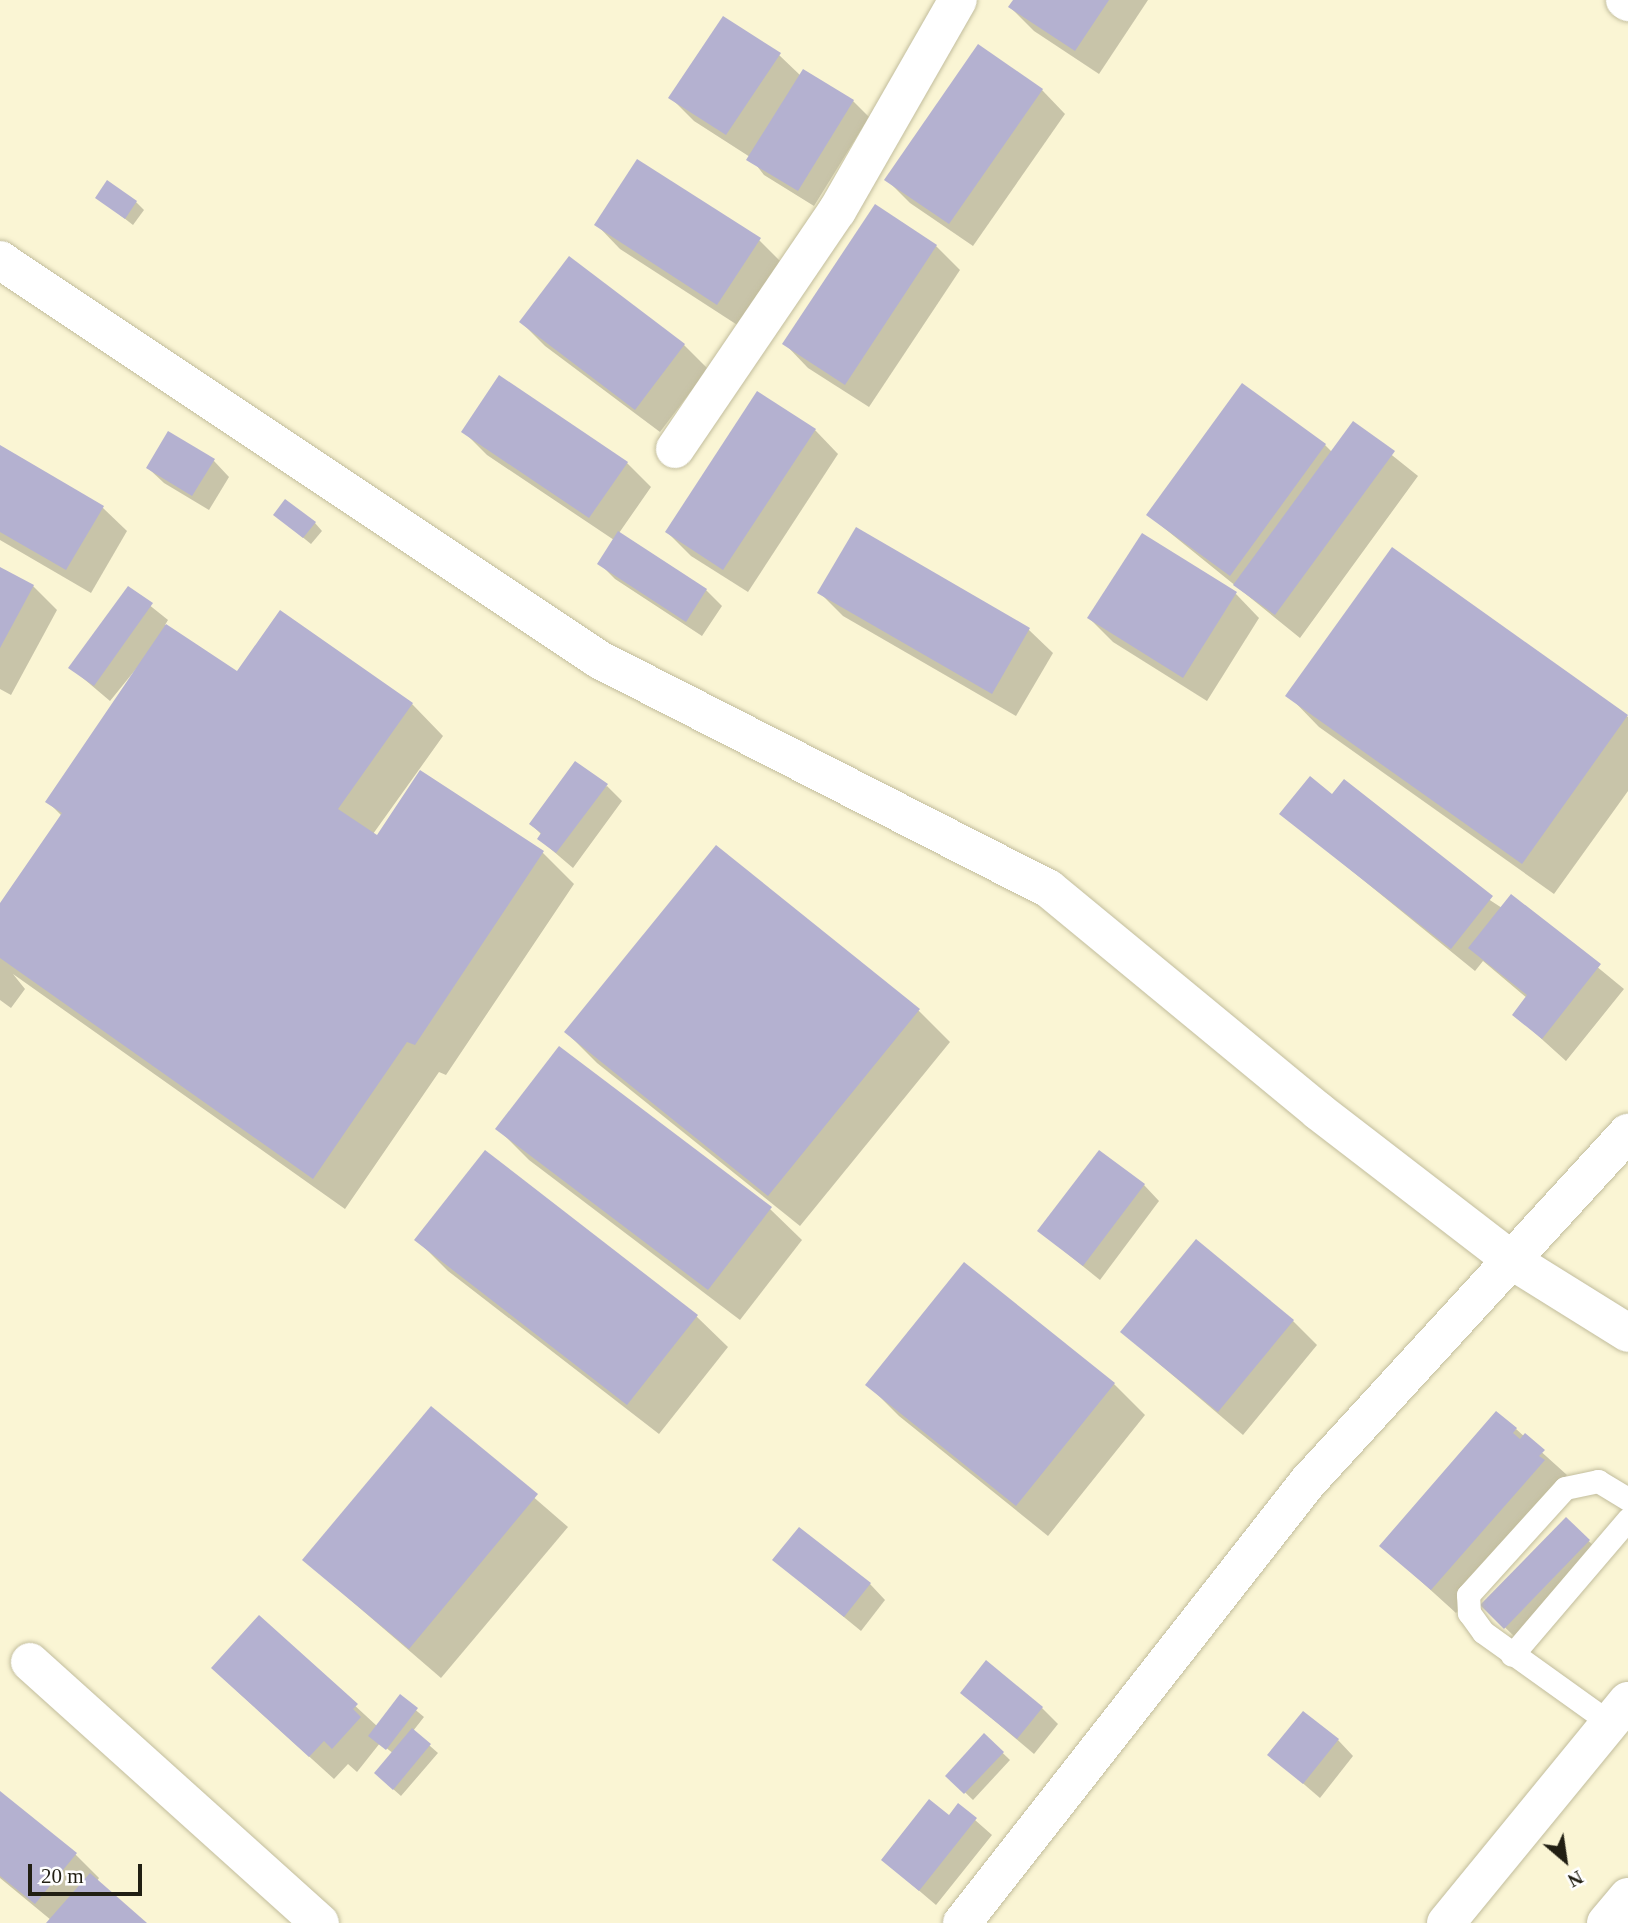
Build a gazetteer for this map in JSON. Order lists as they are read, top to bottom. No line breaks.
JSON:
{"scale_bar":"20 m","north":"bottom right"}
